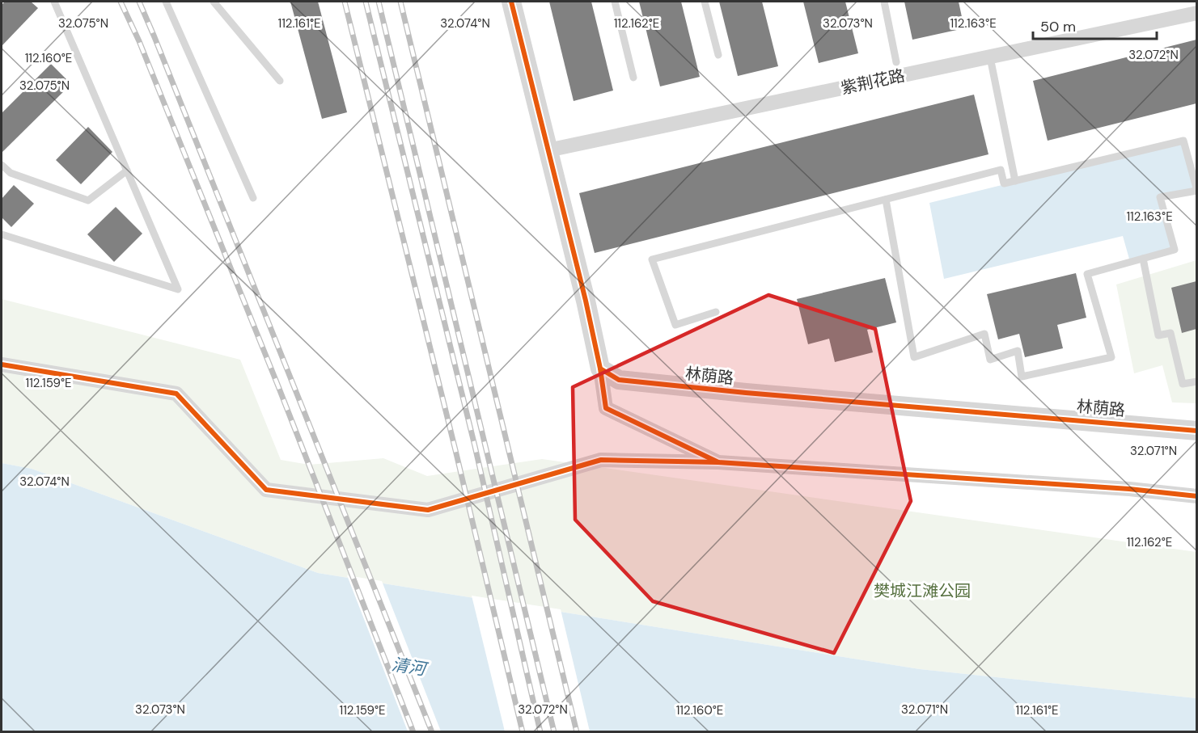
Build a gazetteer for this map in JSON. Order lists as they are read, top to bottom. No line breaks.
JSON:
{"streets":{"street":["紫荆花路","林荫路"]},"water":["清河"],"parks":["樊城江滩公园"],"scale_bar":"50 m","coordinates":["112.161°E","112.162°E","112.163°E","32.075°N","32.074°N","32.073°N","32.072°N","112.160°E","112.159°E","32.071°N"]}
